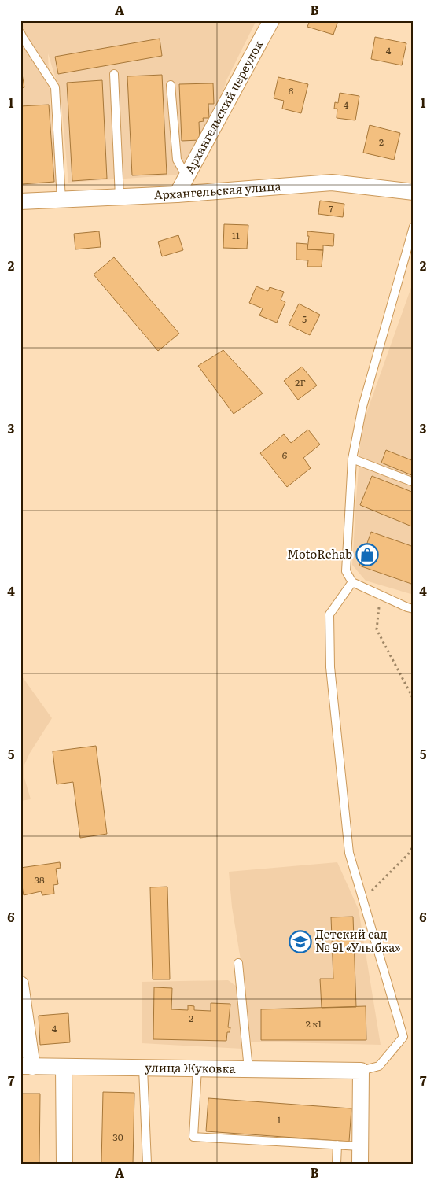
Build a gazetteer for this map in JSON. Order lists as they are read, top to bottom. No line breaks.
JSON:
{"streets":{"street":["Архангельский переулок","Архангельская улица","улица Жуковка"]},"crossings":[["Архангельский переулок","Архангельская улица"]],"places":{"shop":["MotoRehab"],"school or university":["Детский сад № 91 «Улыбка»"]},"house_numbers":["4","6","4","2","7","11","5","2Г","6","38","2","2 к1","4","1","30"],"grid":{"columns":["A","B"],"rows":["1","2","3","4","5","6","7"]}}
